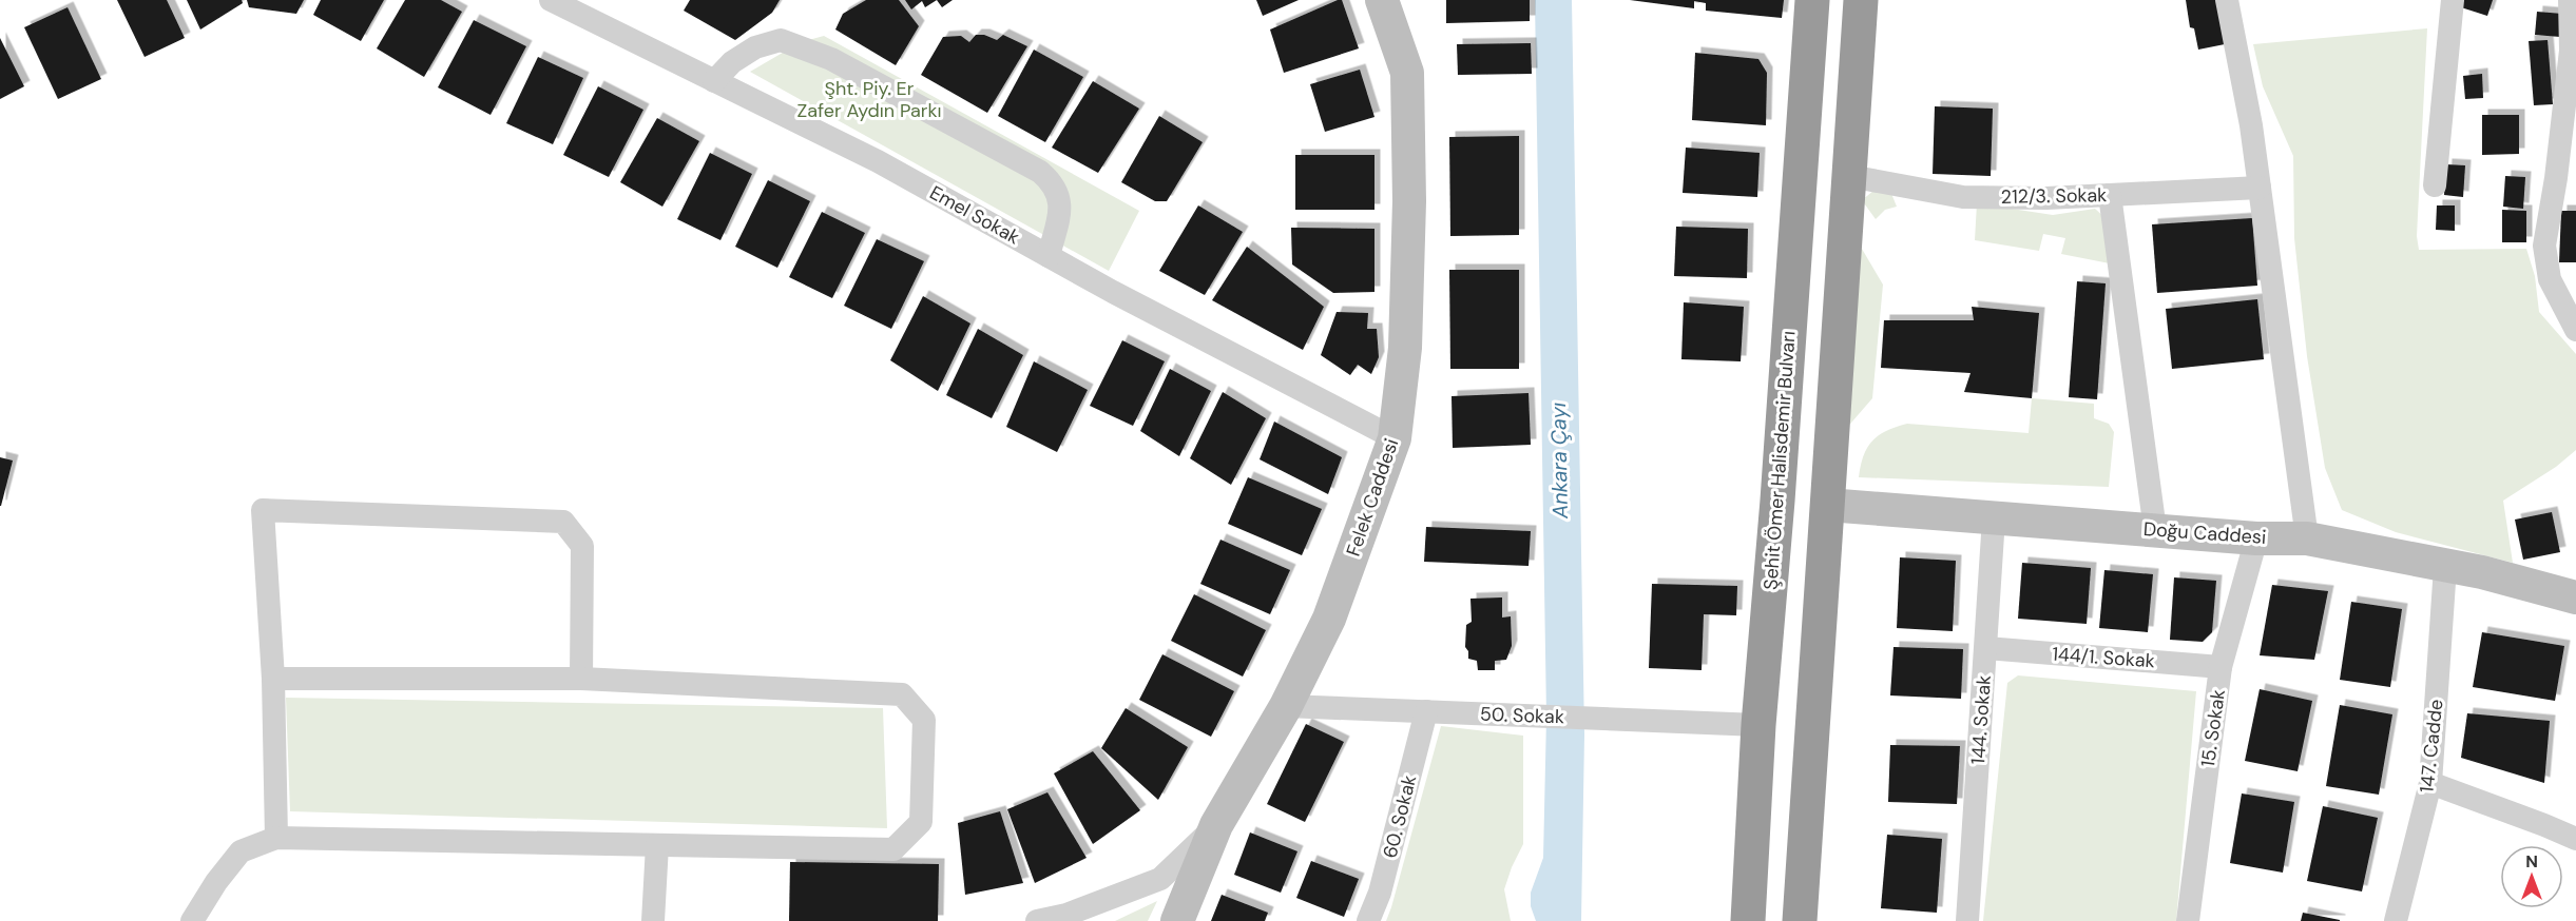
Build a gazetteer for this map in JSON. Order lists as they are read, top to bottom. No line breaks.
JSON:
{"streets":{"highway":["Şehit Ömer Halisdemir Bulvarı"],"street":["212/3. Sokak","Emel Sokak","Felek Caddesi","Doğu Caddesi","144/1. Sokak","50. Sokak","144. Sokak","15. Sokak","147. Cadde","60. Sokak"]},"crossings":[["Emel Sokak","Felek Caddesi"],["Şehit Ömer Halisdemir Bulvarı","50. Sokak"],["Felek Caddesi","50. Sokak"],["Doğu Caddesi","144. Sokak"],["Doğu Caddesi","15. Sokak"],["Doğu Caddesi","147. Cadde"],["144/1. Sokak","144. Sokak"],["144/1. Sokak","15. Sokak"],["50. Sokak","60. Sokak"]],"water":["Ankara Çayı"],"parks":["Şht. Piy. Er Zafer Aydın Parkı"],"north":"top"}
